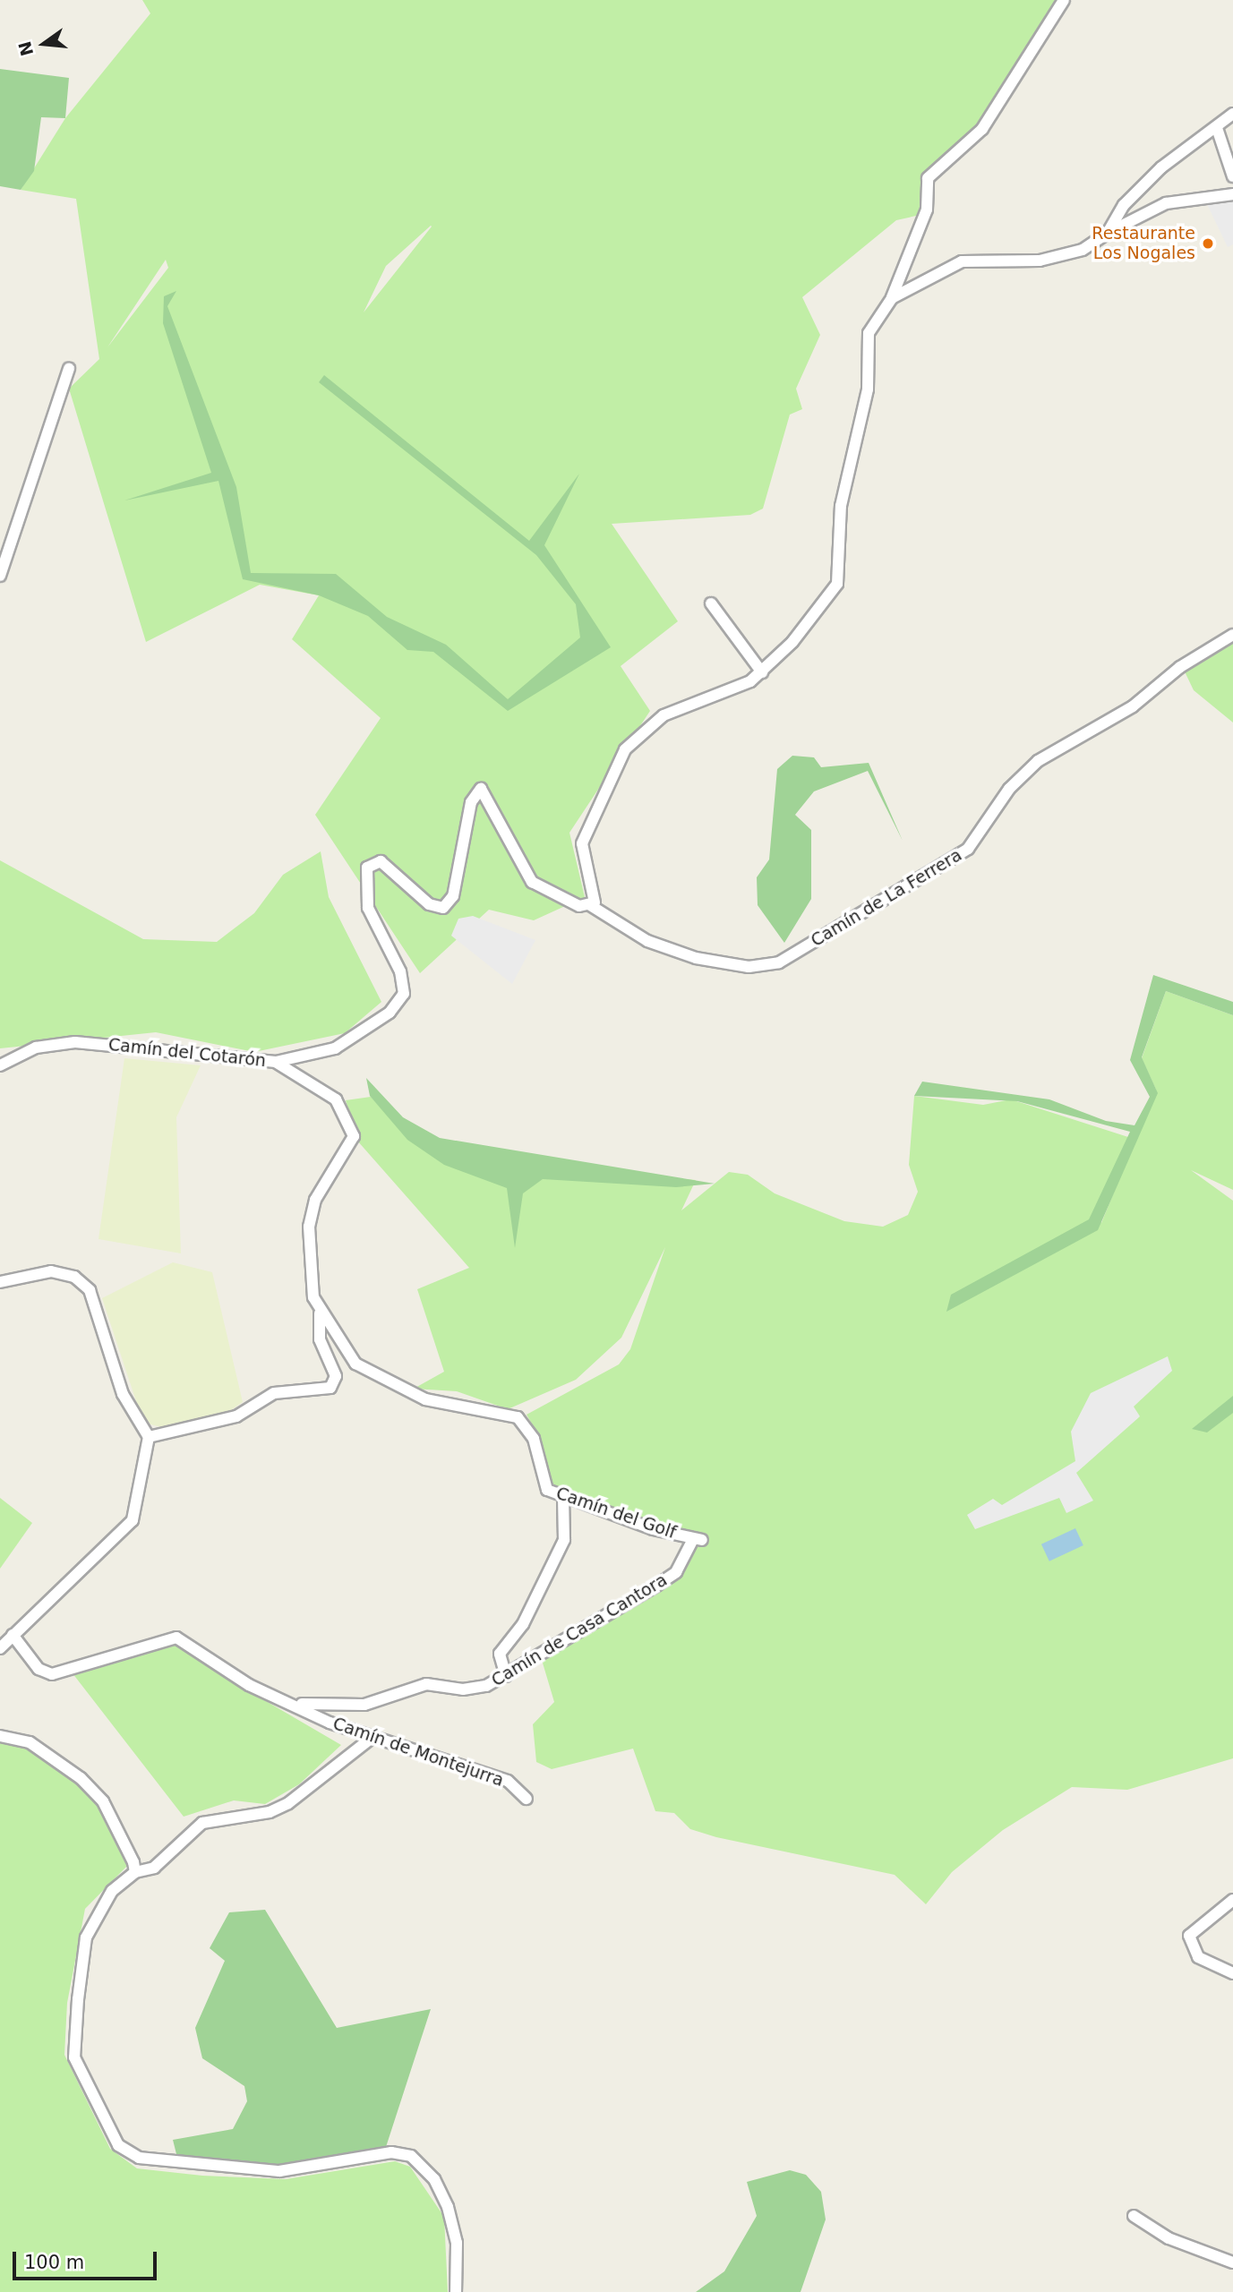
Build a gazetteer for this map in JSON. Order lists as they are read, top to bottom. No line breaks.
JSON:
{"streets":{"street":["Camín de La Ferrera","Camín del Cotarón","Camín del Golf","Camín de Casa Cantora","Camín de Montejurra"]},"crossings":[["Camín de La Ferrera","Camín del Cotarón"],["Camín del Cotarón","Camín del Golf"],["Camín del Golf","Camín de Casa Cantora"],["Camín de Casa Cantora","Camín de Montejurra"]],"places":["Restaurante Los Nogales"],"scale_bar":"100 m","north":"left"}
